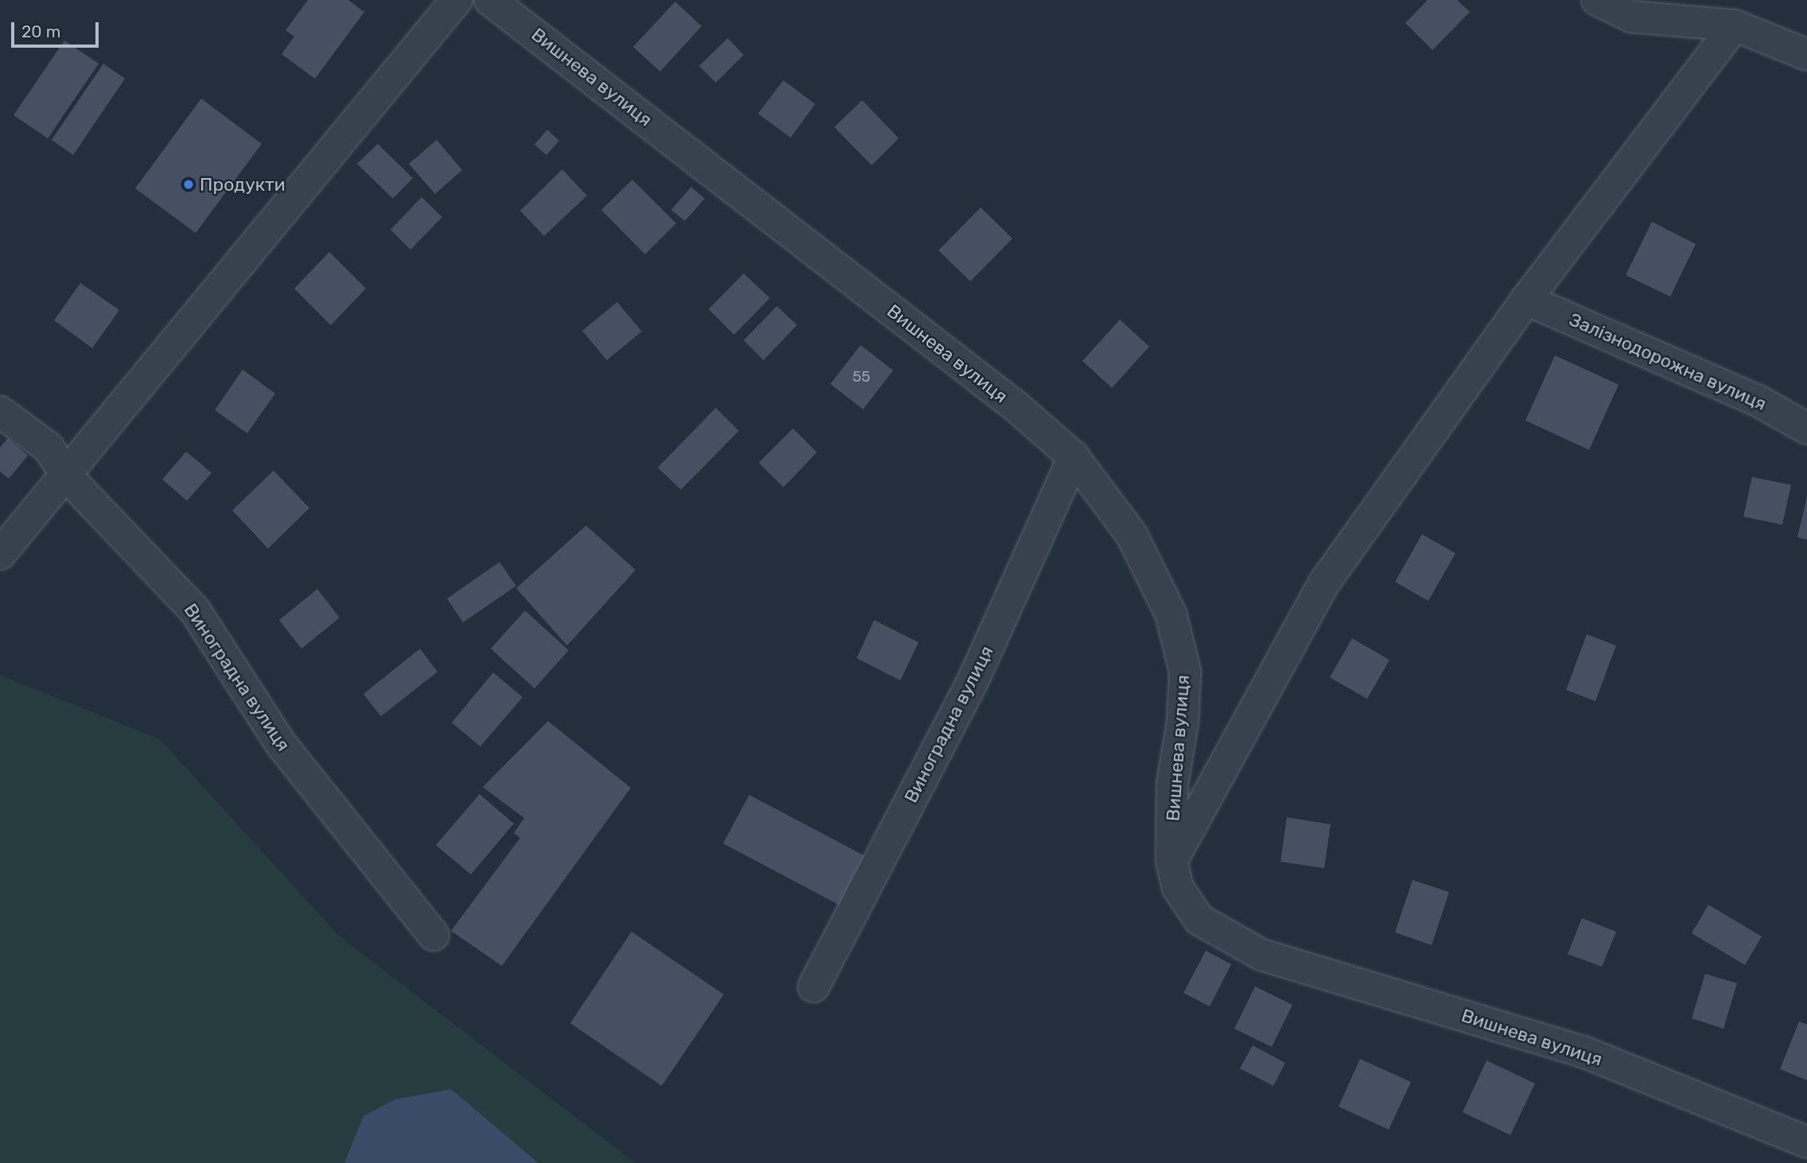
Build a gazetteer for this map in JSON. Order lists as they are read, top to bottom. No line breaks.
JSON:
{"streets":{"street":["Вишнева вулиця","Залізнодорожна вулиця","Виноградна вулиця"]},"crossings":[["Вишнева вулиця","Виноградна вулиця"]],"places":["Продукти"],"house_numbers":["55"],"scale_bar":"20 m"}
